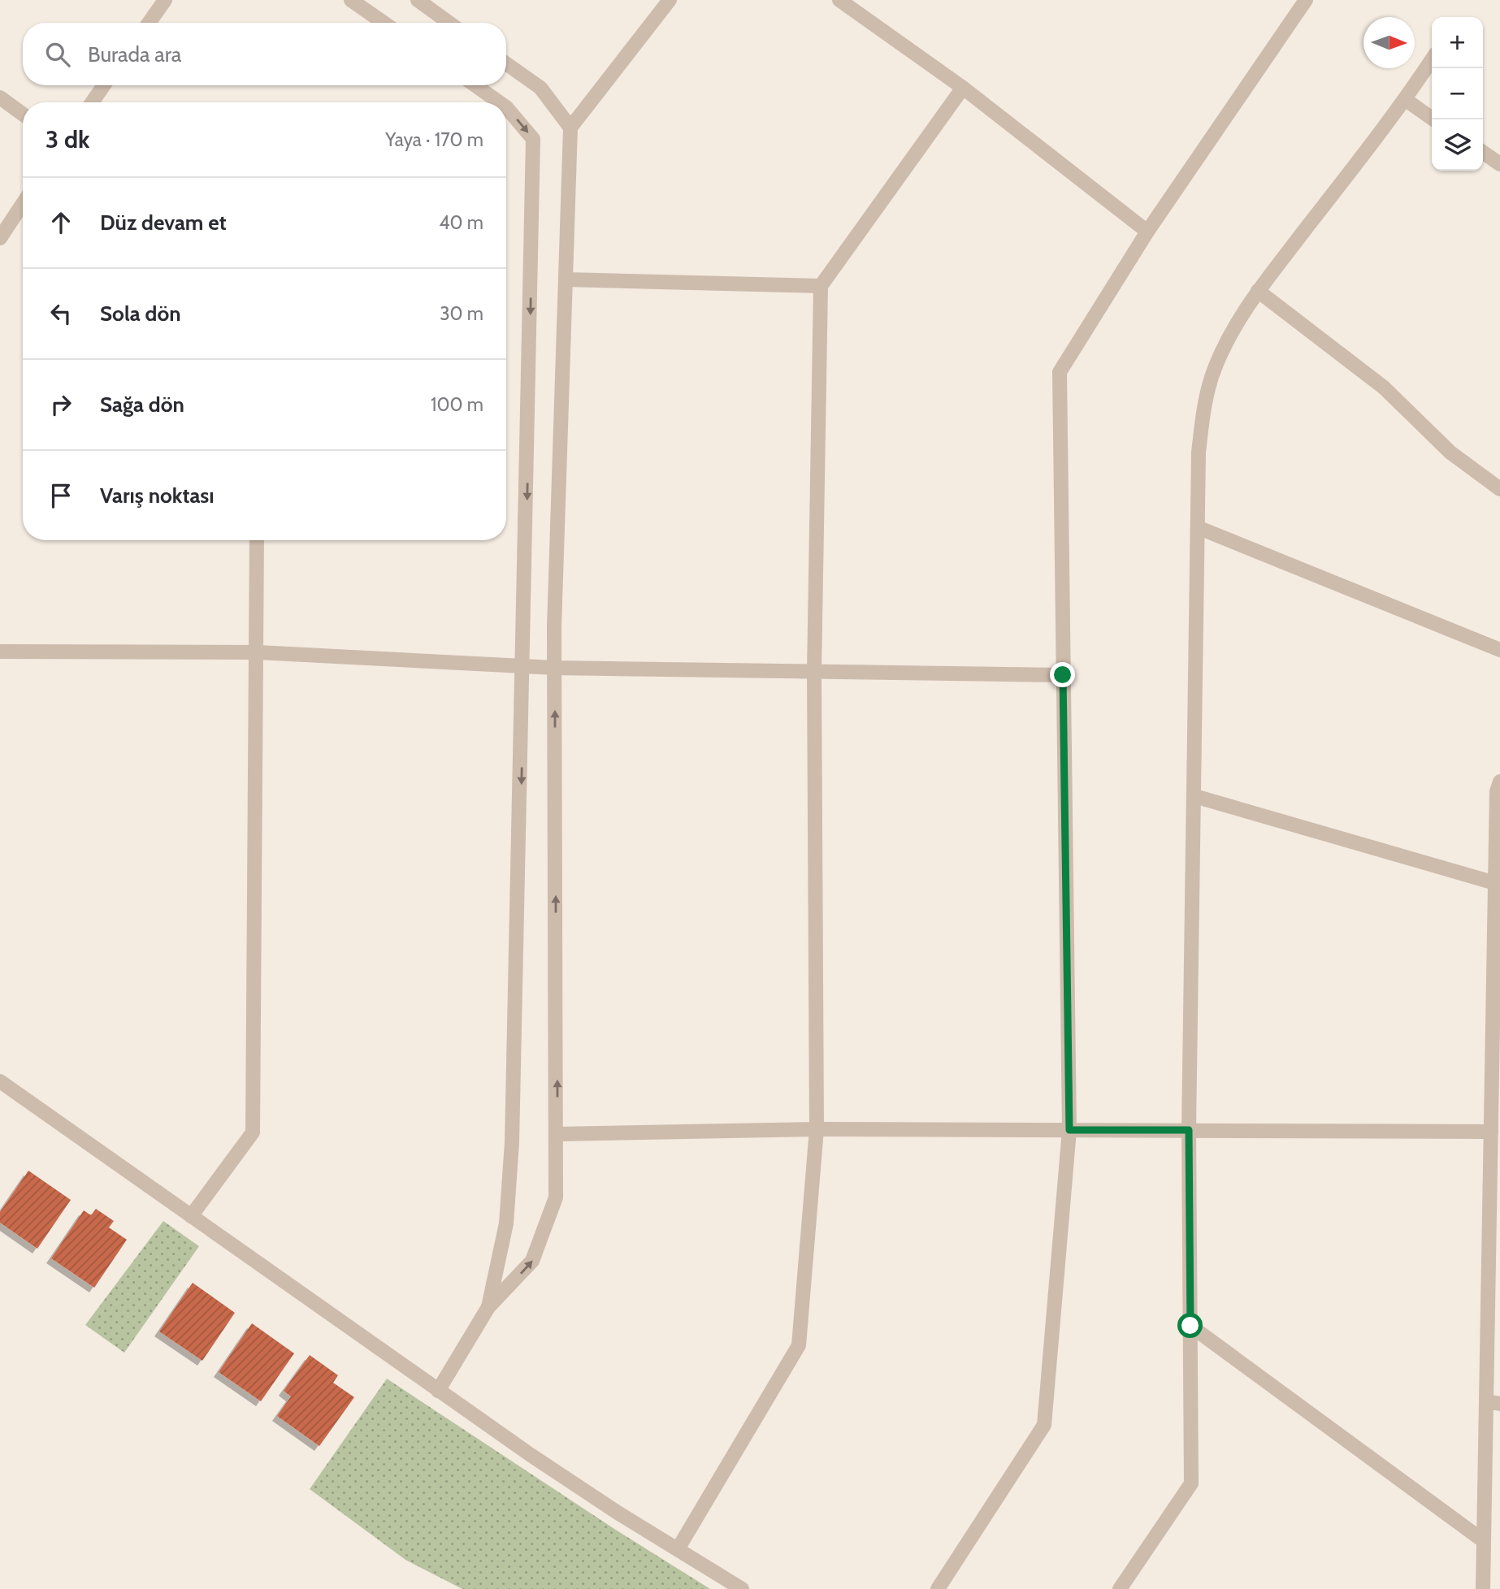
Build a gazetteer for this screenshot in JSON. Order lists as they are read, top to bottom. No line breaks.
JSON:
{"north":"right","page":{"map_buttons":["+","−"],"search":"Burada ara","heading":["3 dk","Yaya · 170 m"],"list":[["Düz devam et","40 m"],["Sola dön","30 m"],["Sağa dön","100 m"],"Varış noktası"]}}
